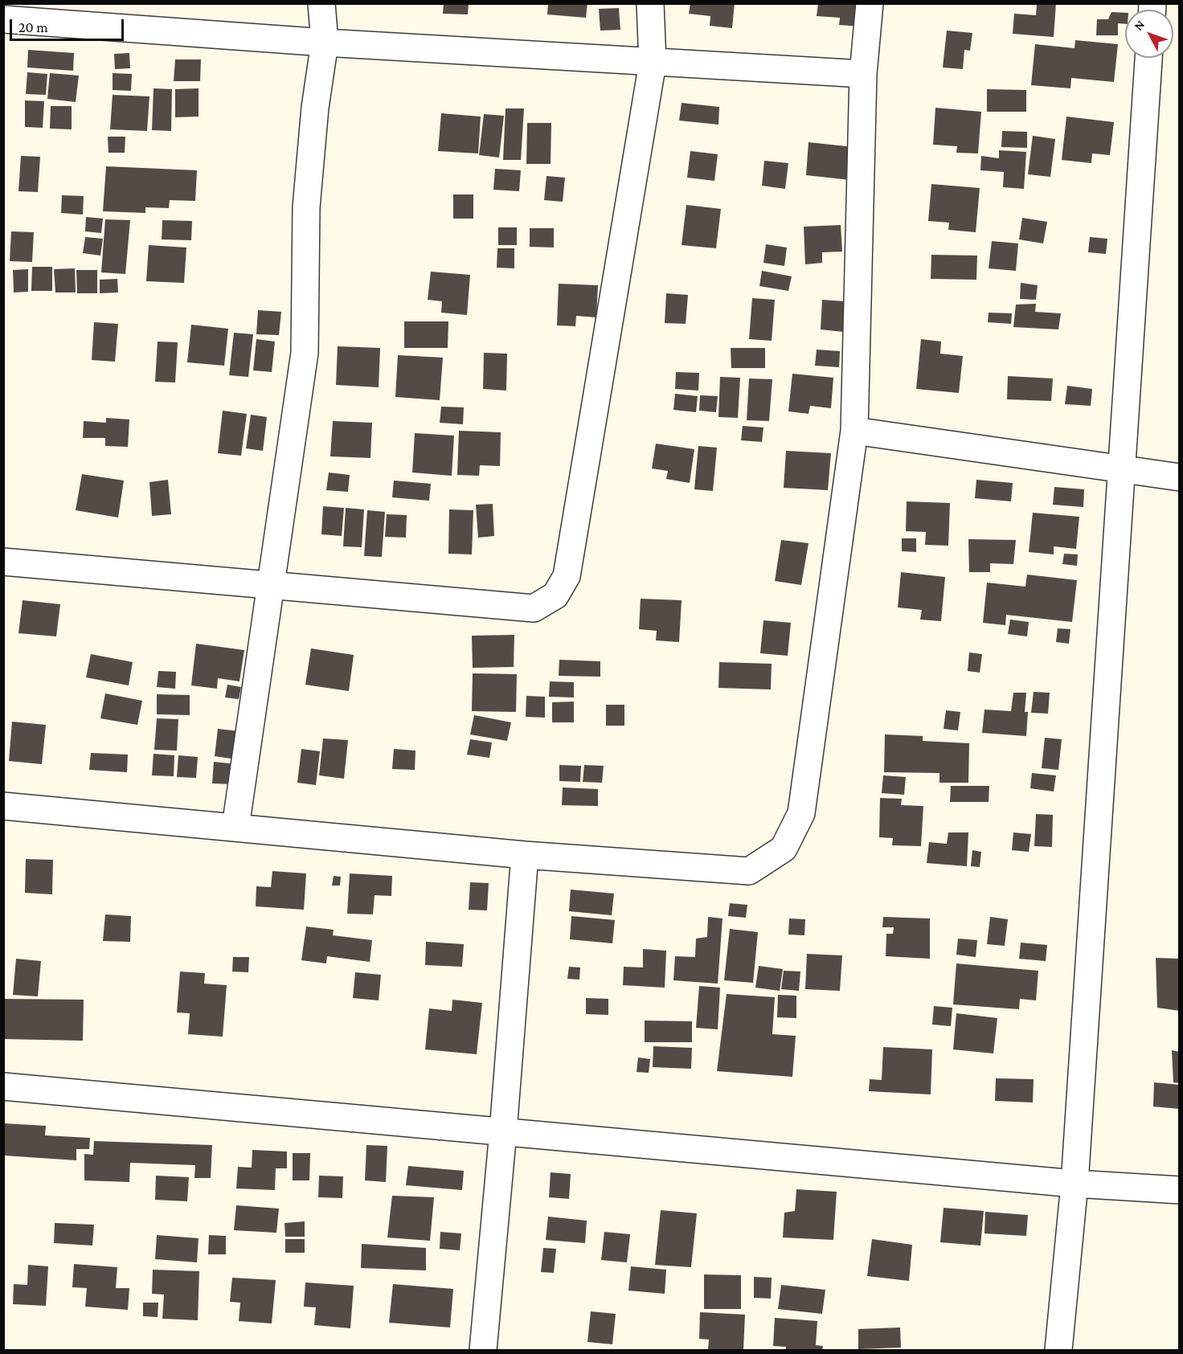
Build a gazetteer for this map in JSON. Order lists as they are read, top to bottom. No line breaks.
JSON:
{"scale_bar":"20 m","north":"top left"}
